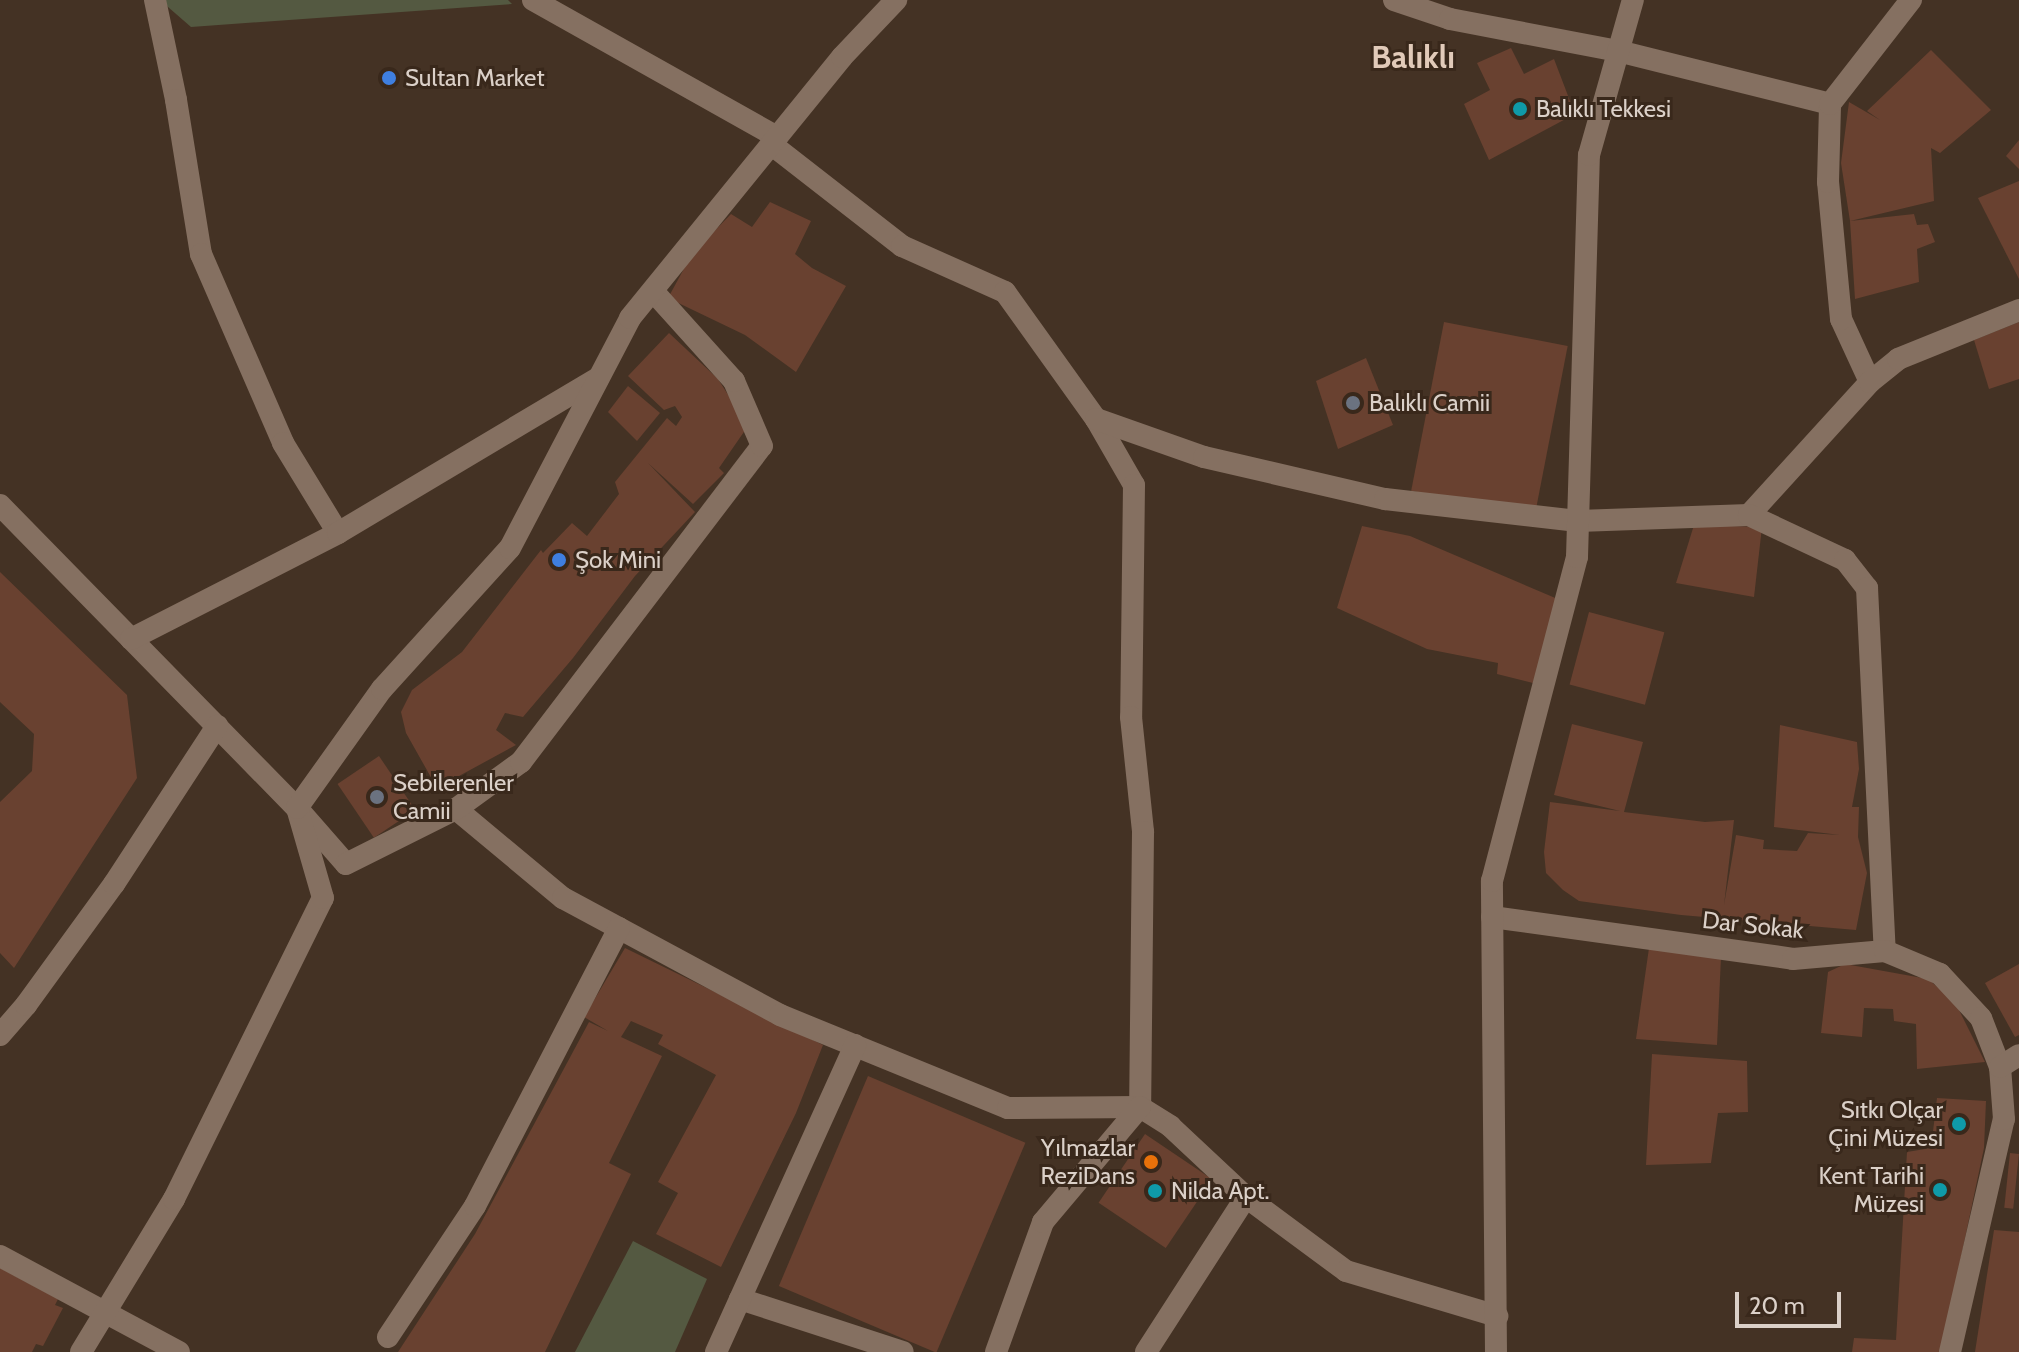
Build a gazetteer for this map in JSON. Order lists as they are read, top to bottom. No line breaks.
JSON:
{"streets":{"street":["Dar Sokak"]},"districts":["Balıklı"],"places":["Sultan Market","Balıklı Tekkesi","Balıklı Camii","Şok Mini","Sebilerenler Camii","Sıtkı Olçar Çini Müzesi","Yılmazlar ReziDans","Kent Tarihi Müzesi","Nilda Apt."],"scale_bar":"20 m"}
